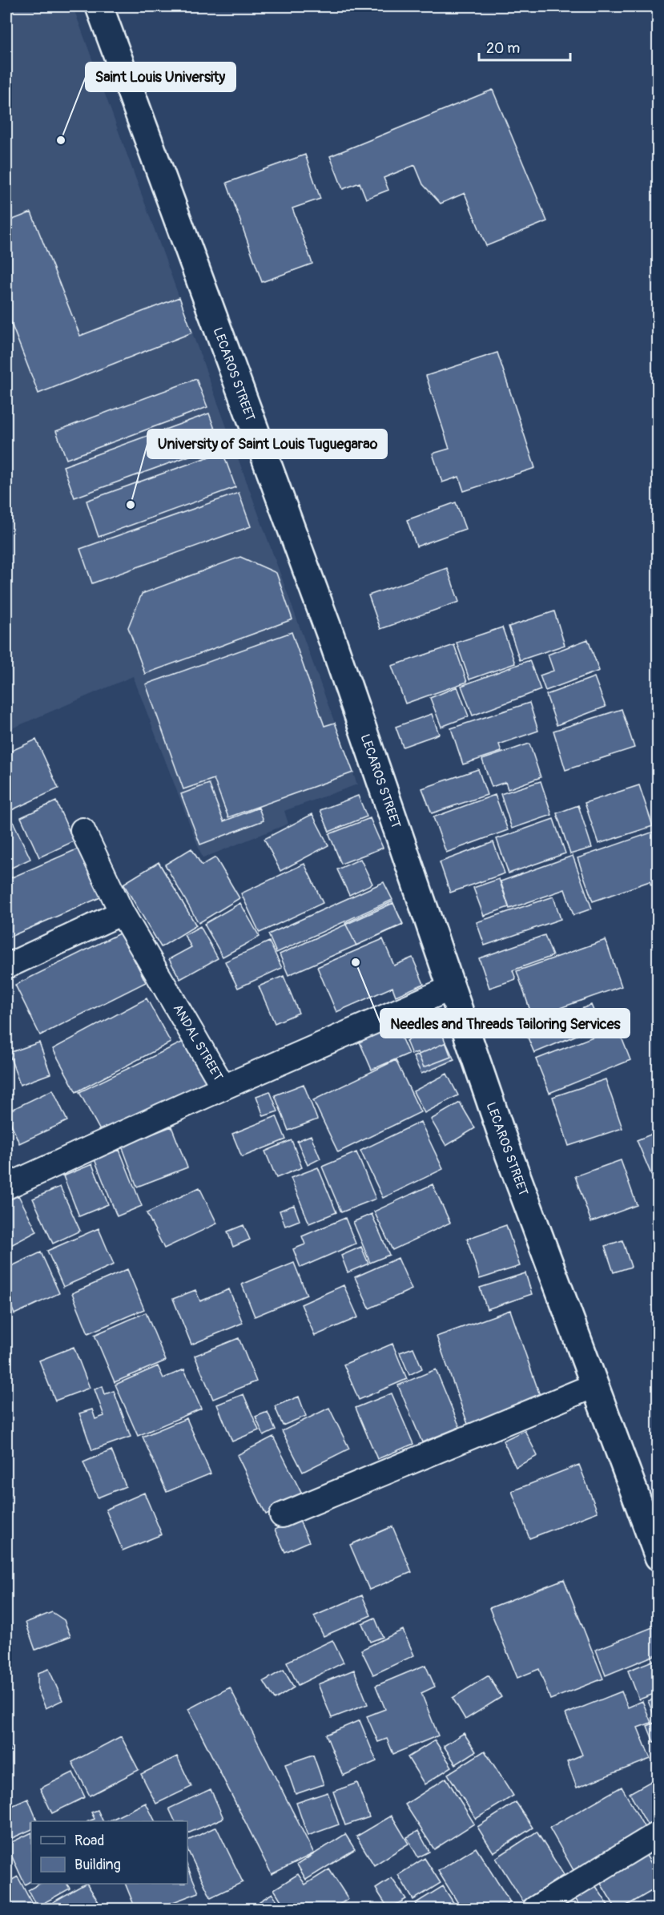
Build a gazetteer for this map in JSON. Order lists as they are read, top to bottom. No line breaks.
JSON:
{"streets":{"street":["LECAROS STREET","ANDAL STREET"]},"crossings":[["LECAROS STREET","ANDAL STREET"]],"places":["Saint Louis University","University of Saint Louis Tuguegarao","Needles and Threads Tailoring Services"],"legend":["Road","Building"],"scale_bar":"20 m"}
